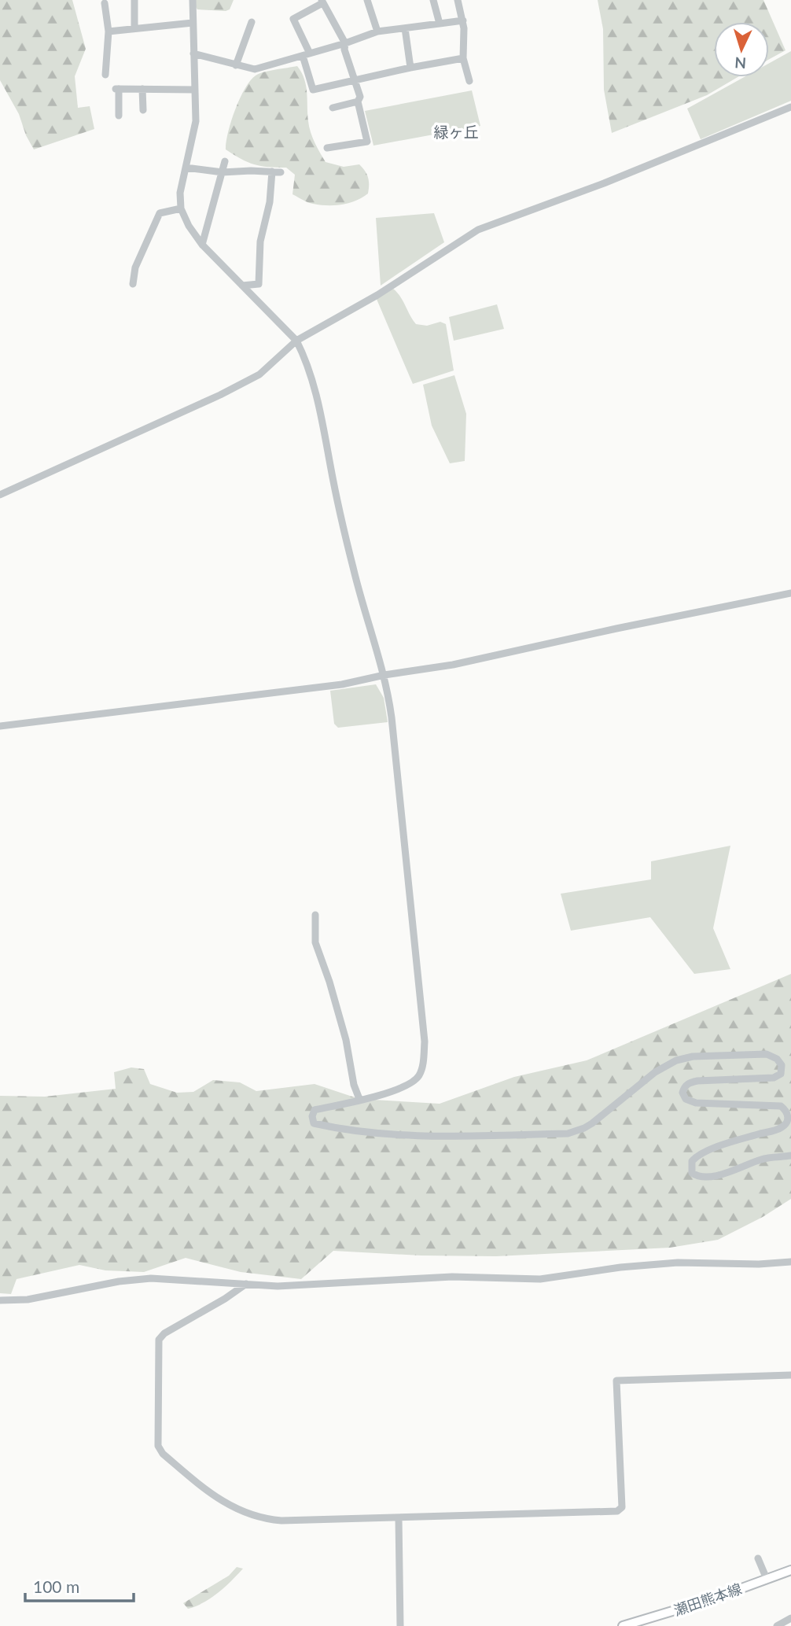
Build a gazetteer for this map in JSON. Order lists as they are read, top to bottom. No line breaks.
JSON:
{"streets":{"main road":["瀬田熊本線"]},"districts":["緑ヶ丘"],"scale_bar":"100 m","north":"bottom"}
